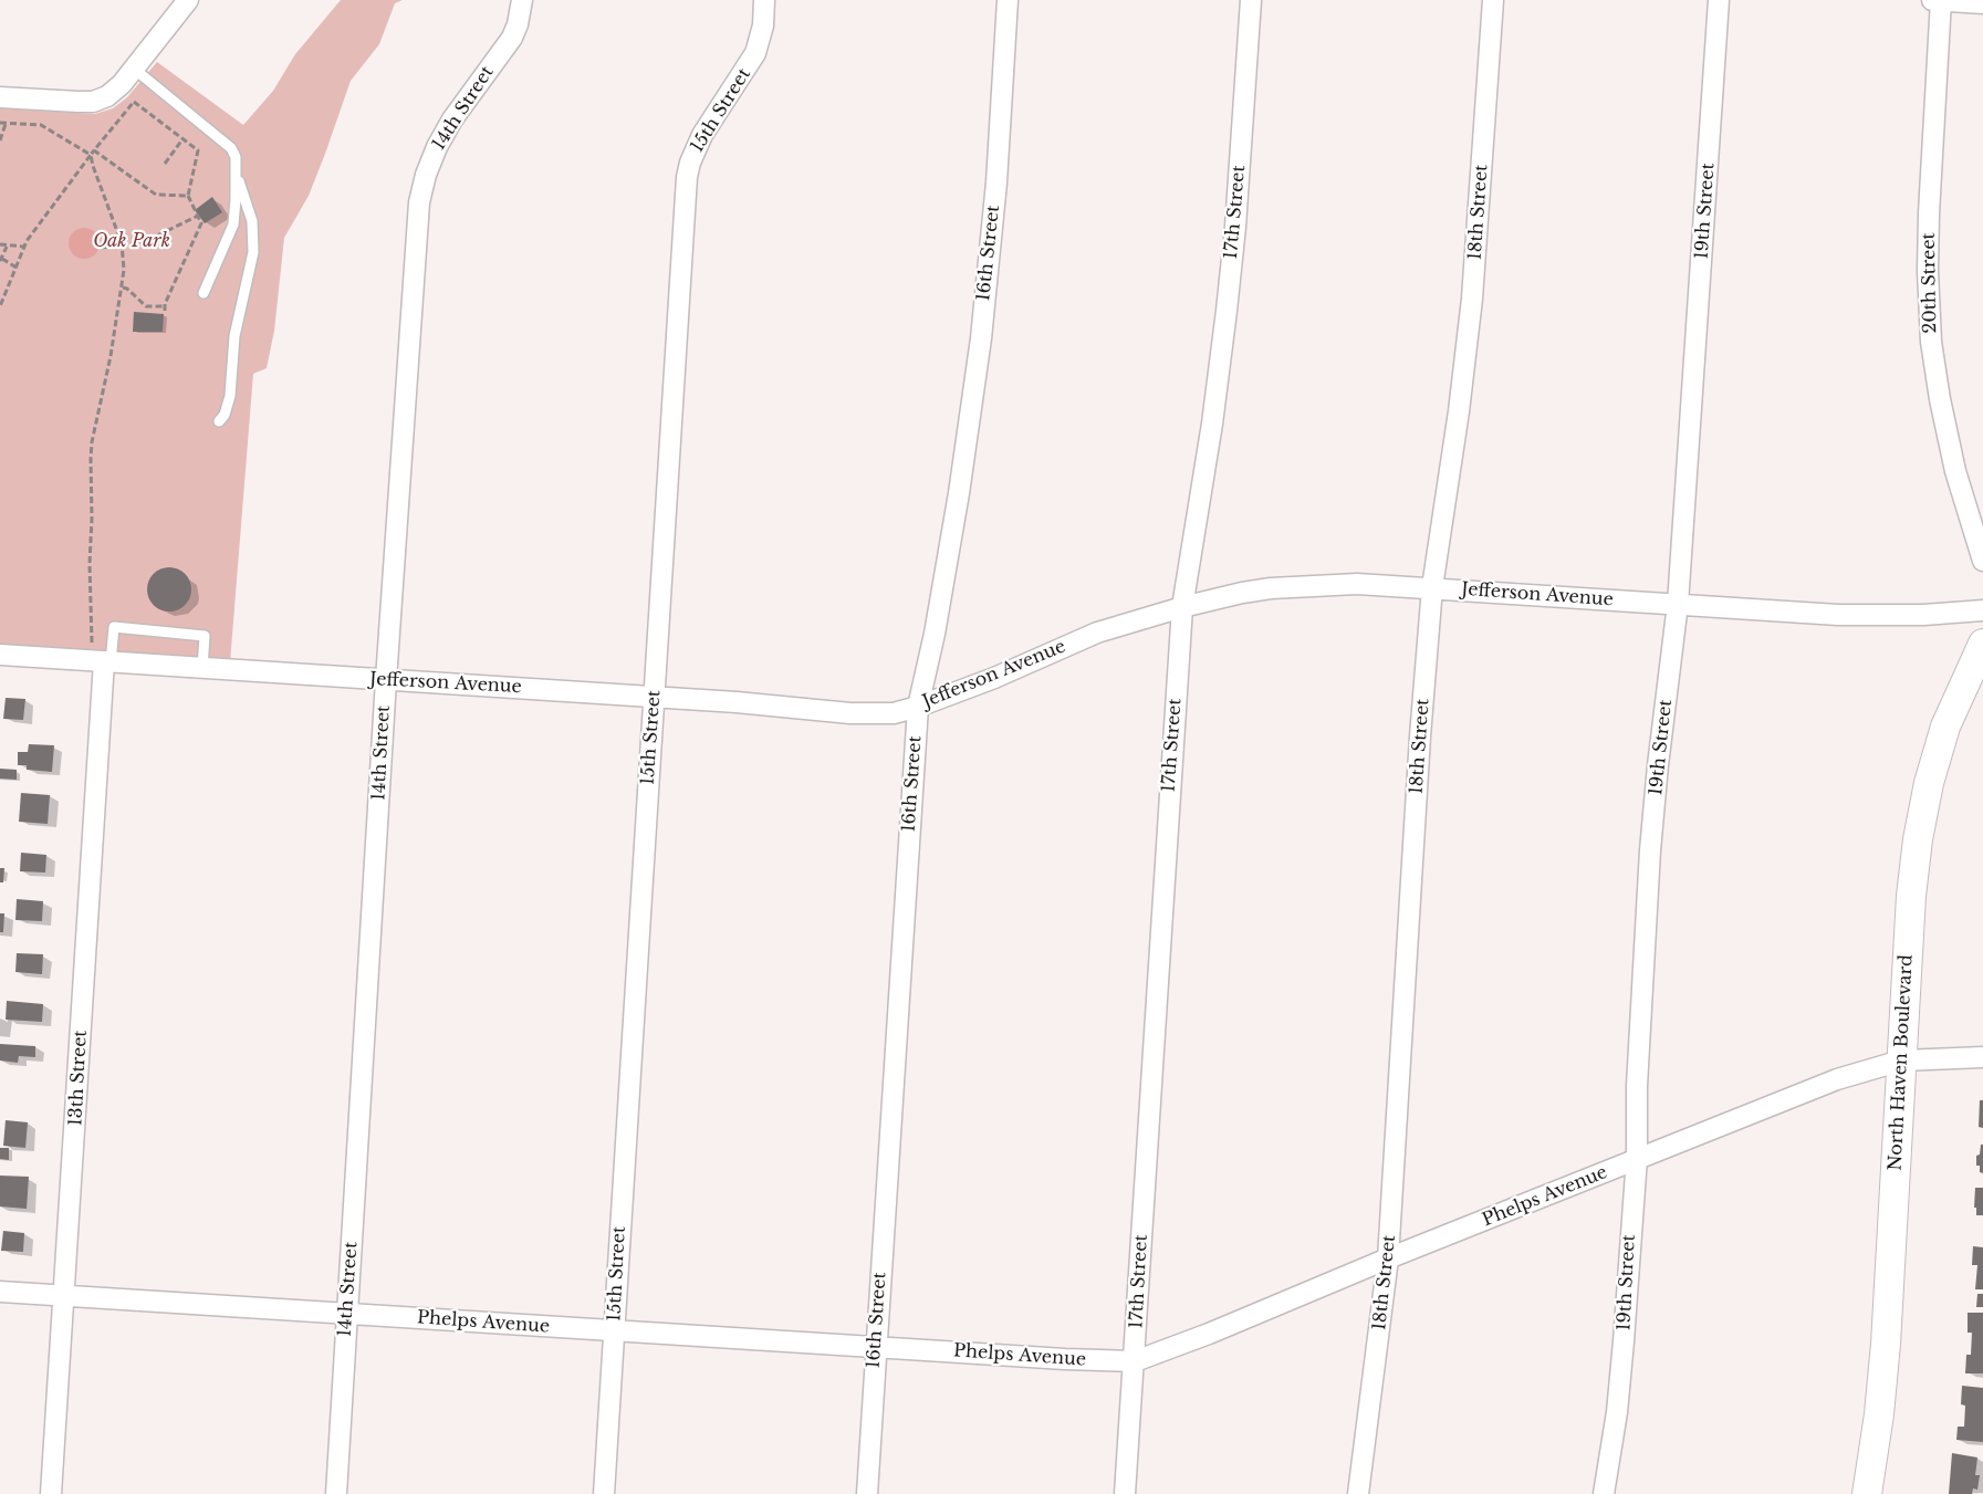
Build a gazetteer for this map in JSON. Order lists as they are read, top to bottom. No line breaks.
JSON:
{"streets":{"street":["14th Street","15th Street","19th Street","17th Street","18th Street","16th Street","20th Street","Jefferson Avenue","North Haven Boulevard","13th Street","Phelps Avenue"]},"crossings":[["14th Street","Jefferson Avenue"],["14th Street","Phelps Avenue"],["15th Street","Jefferson Avenue"],["15th Street","Phelps Avenue"],["19th Street","Jefferson Avenue"],["19th Street","Phelps Avenue"],["17th Street","Jefferson Avenue"],["17th Street","Phelps Avenue"],["18th Street","Jefferson Avenue"],["18th Street","Phelps Avenue"],["16th Street","Jefferson Avenue"],["16th Street","Phelps Avenue"],["Jefferson Avenue","13th Street"],["North Haven Boulevard","Phelps Avenue"],["13th Street","Phelps Avenue"]],"parks":["Oak Park"]}
